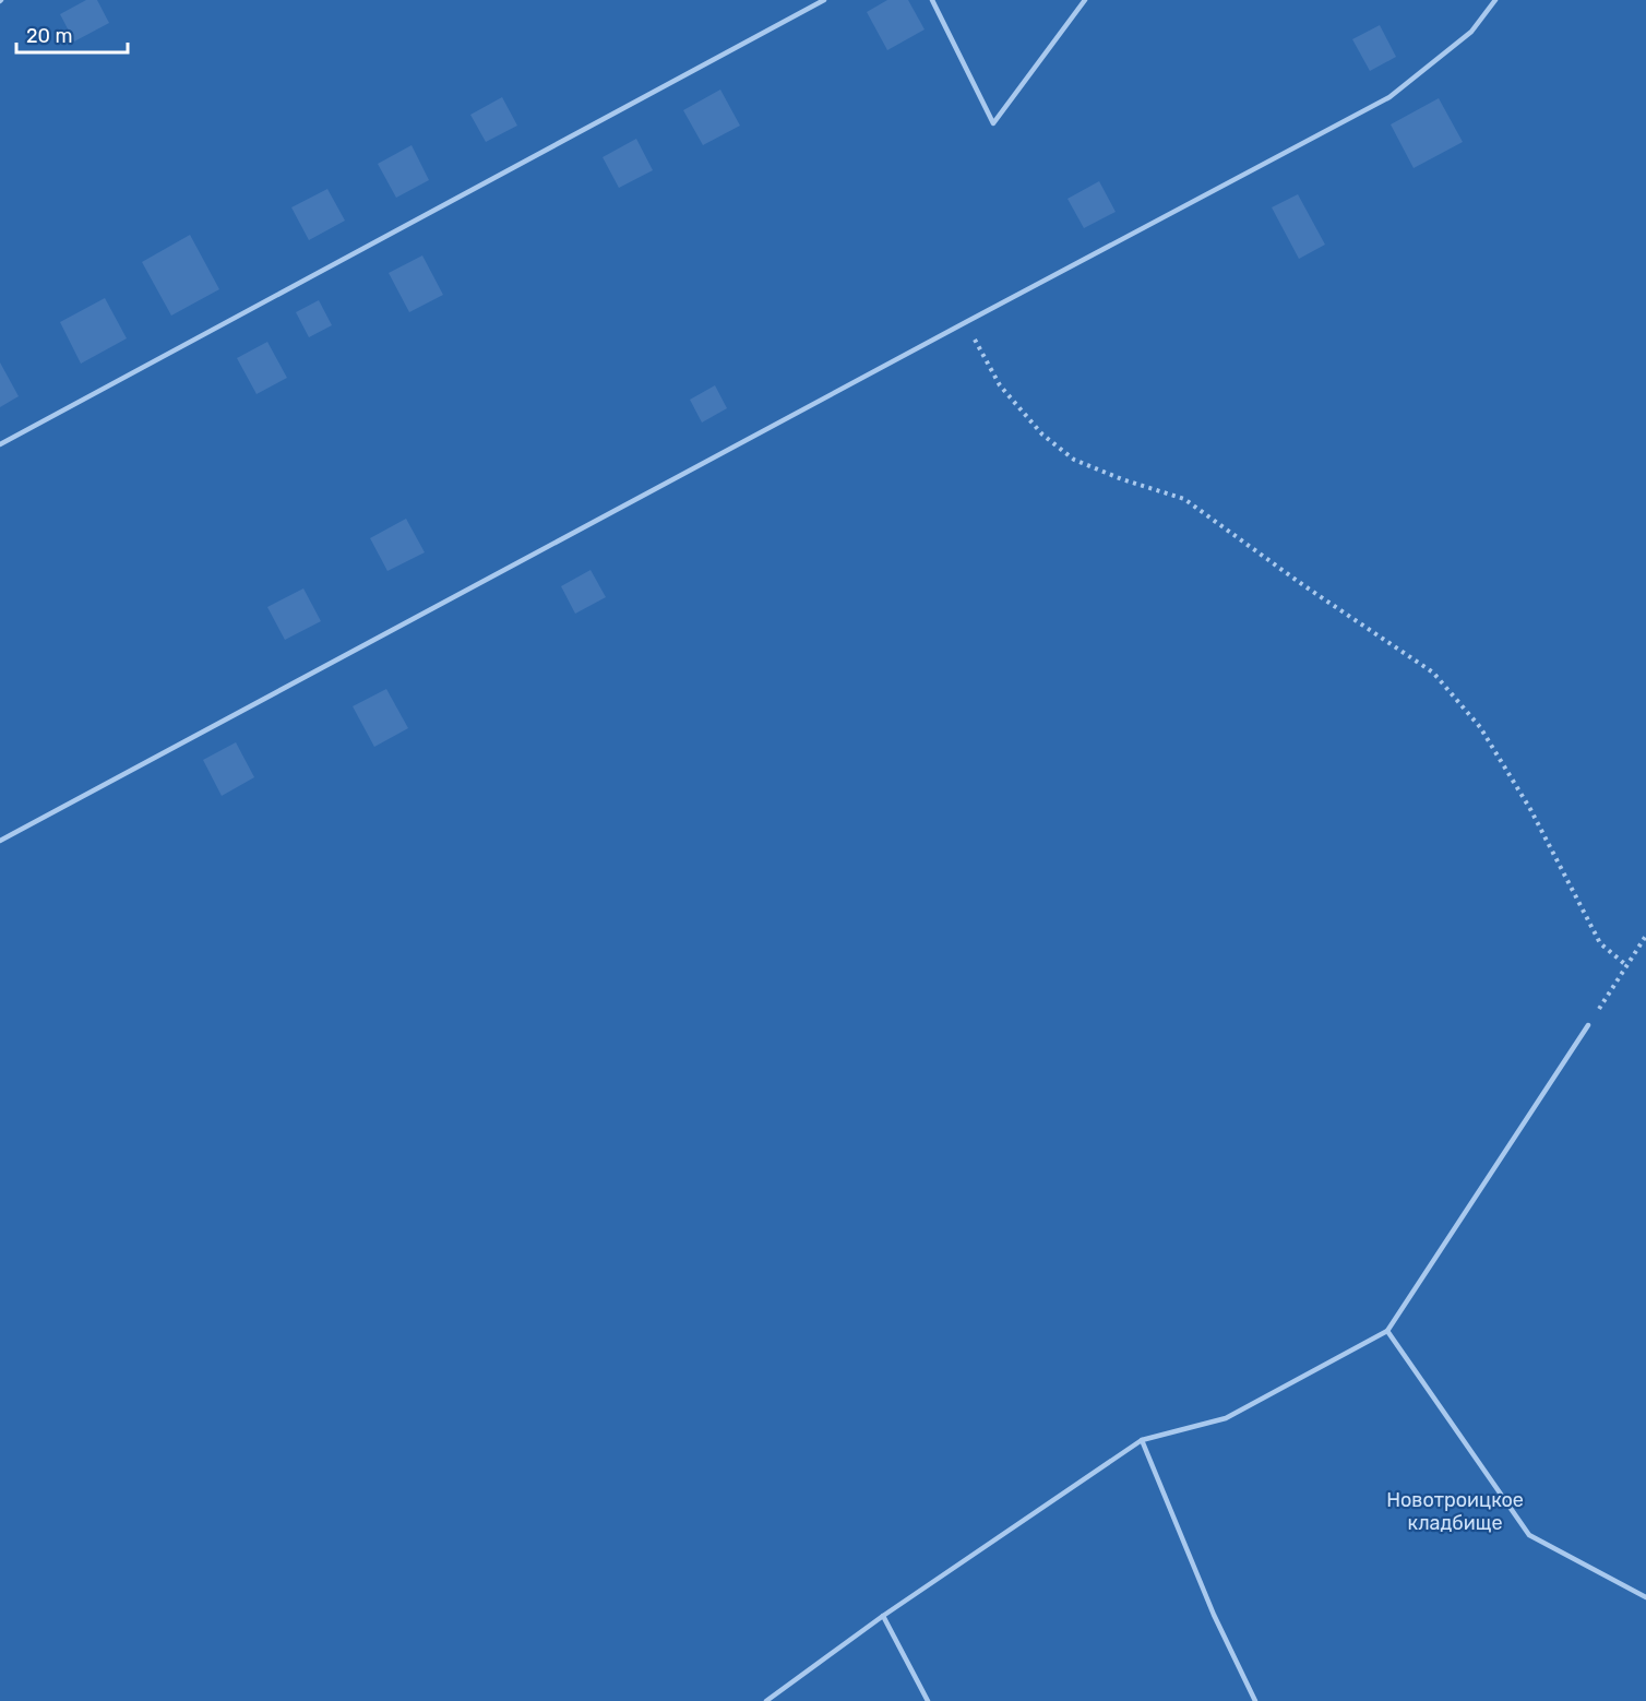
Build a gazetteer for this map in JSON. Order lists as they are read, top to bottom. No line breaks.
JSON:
{"parks":["Новотроицкое кладбище"],"scale_bar":"20 m"}
